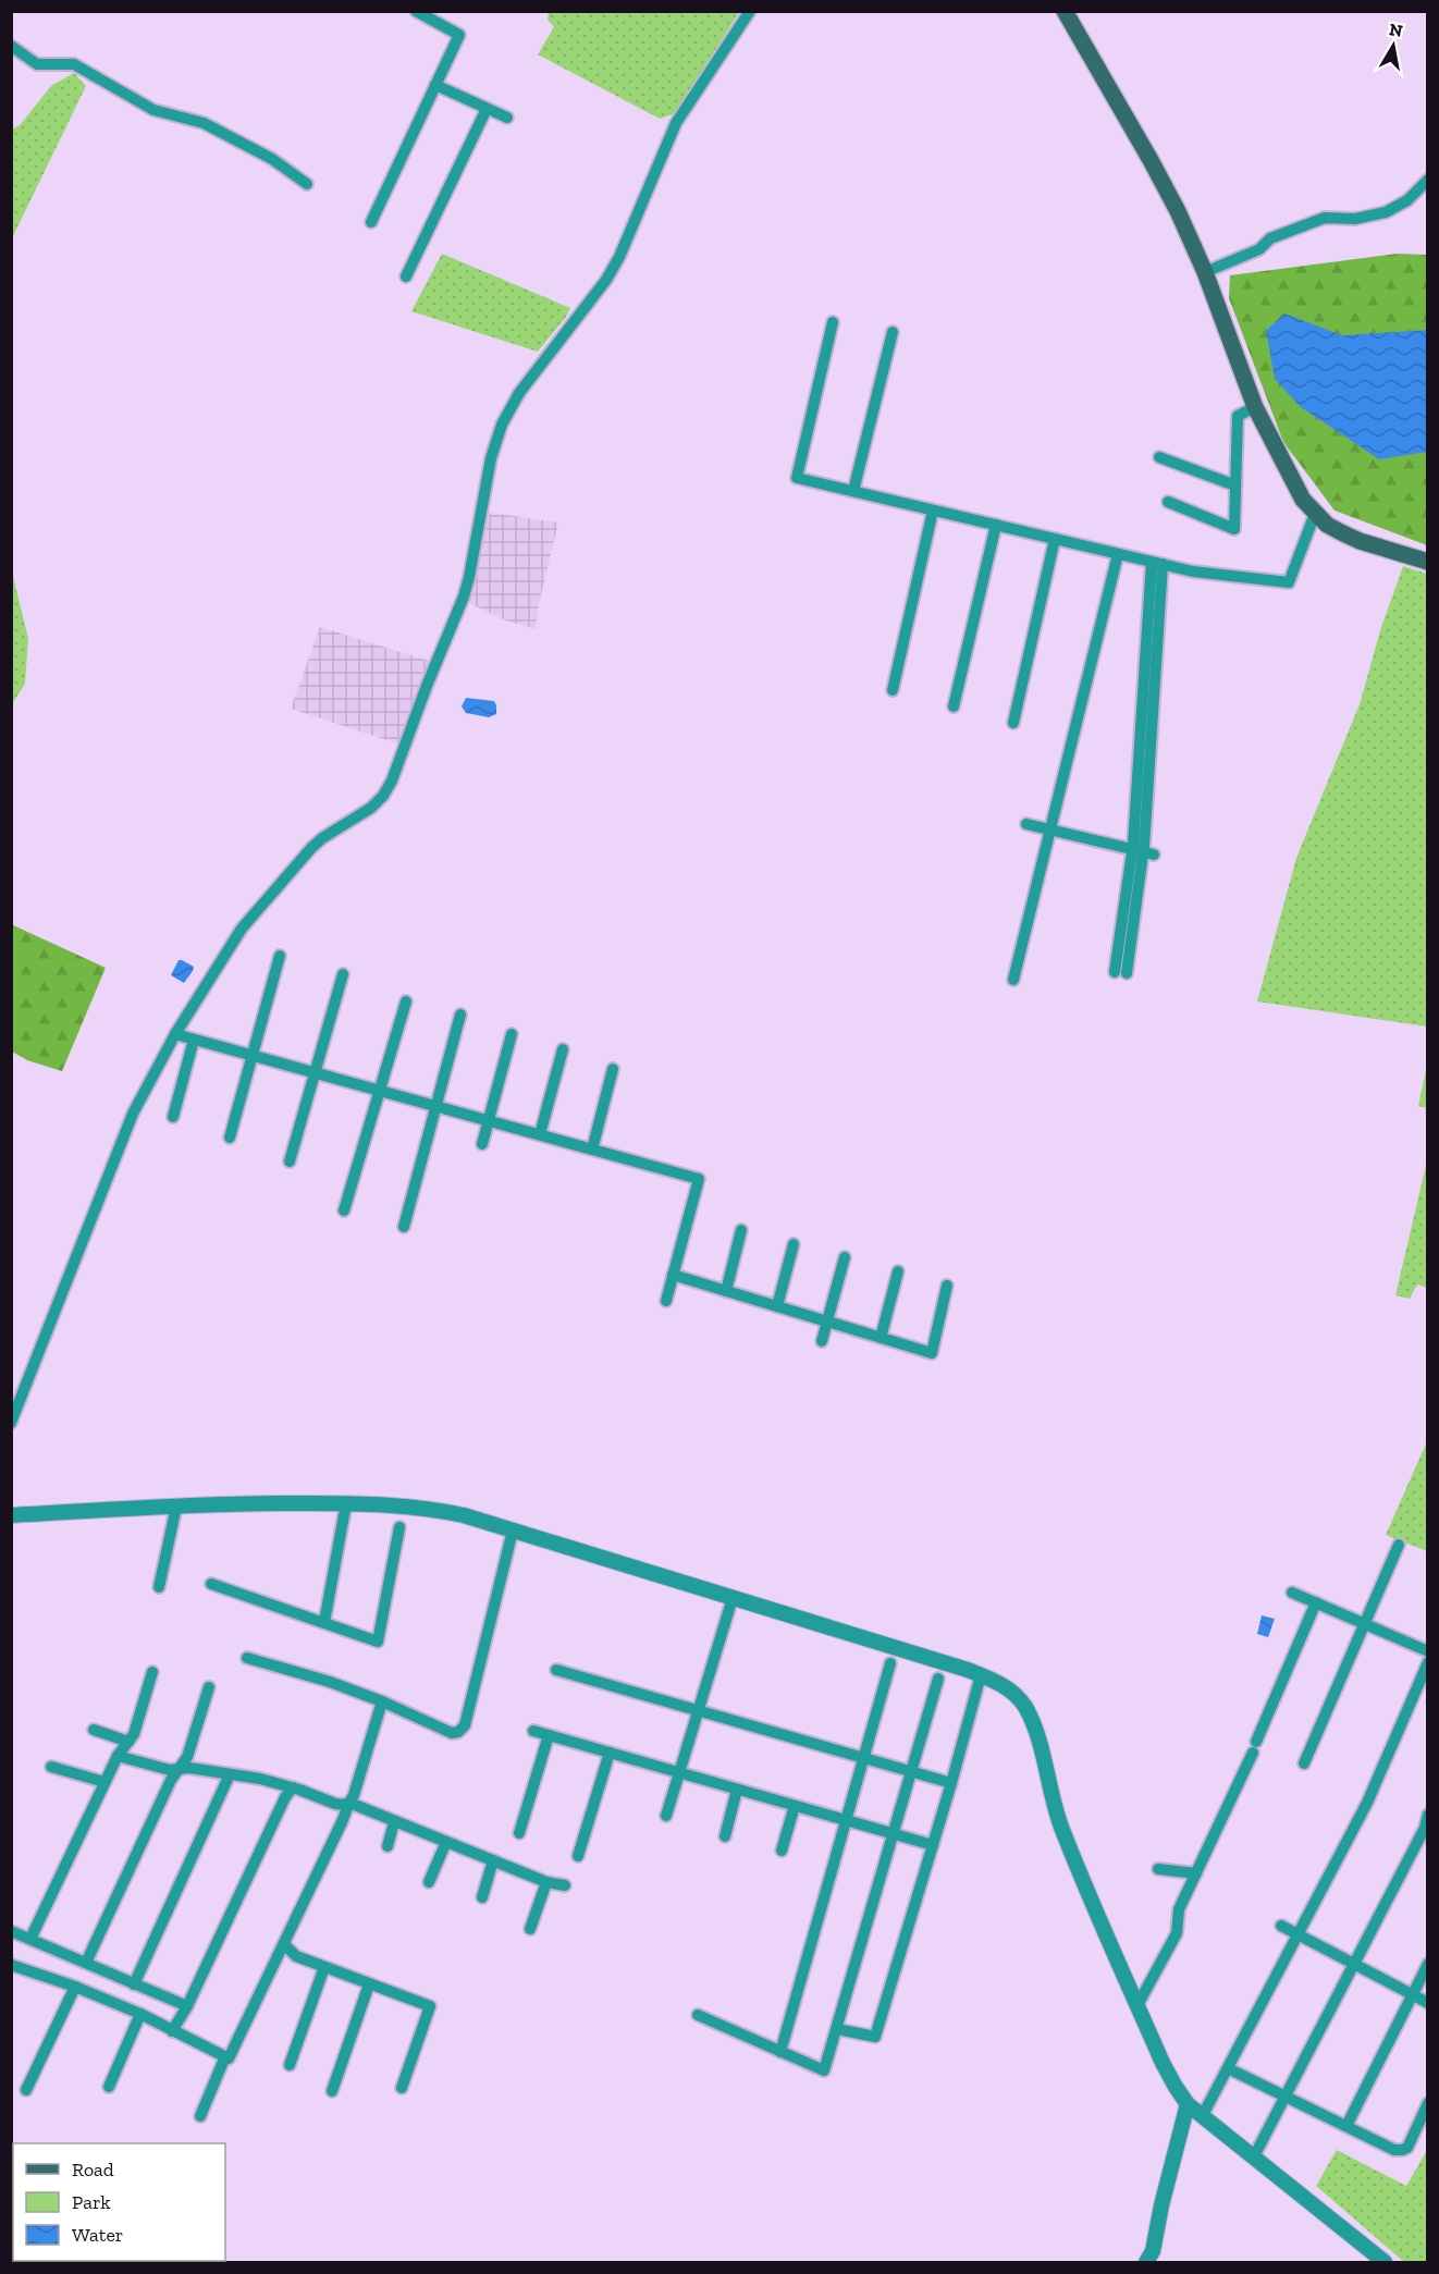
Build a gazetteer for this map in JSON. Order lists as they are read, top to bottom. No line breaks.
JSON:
{"legend":["Road","Park","Water"],"north":"top"}
